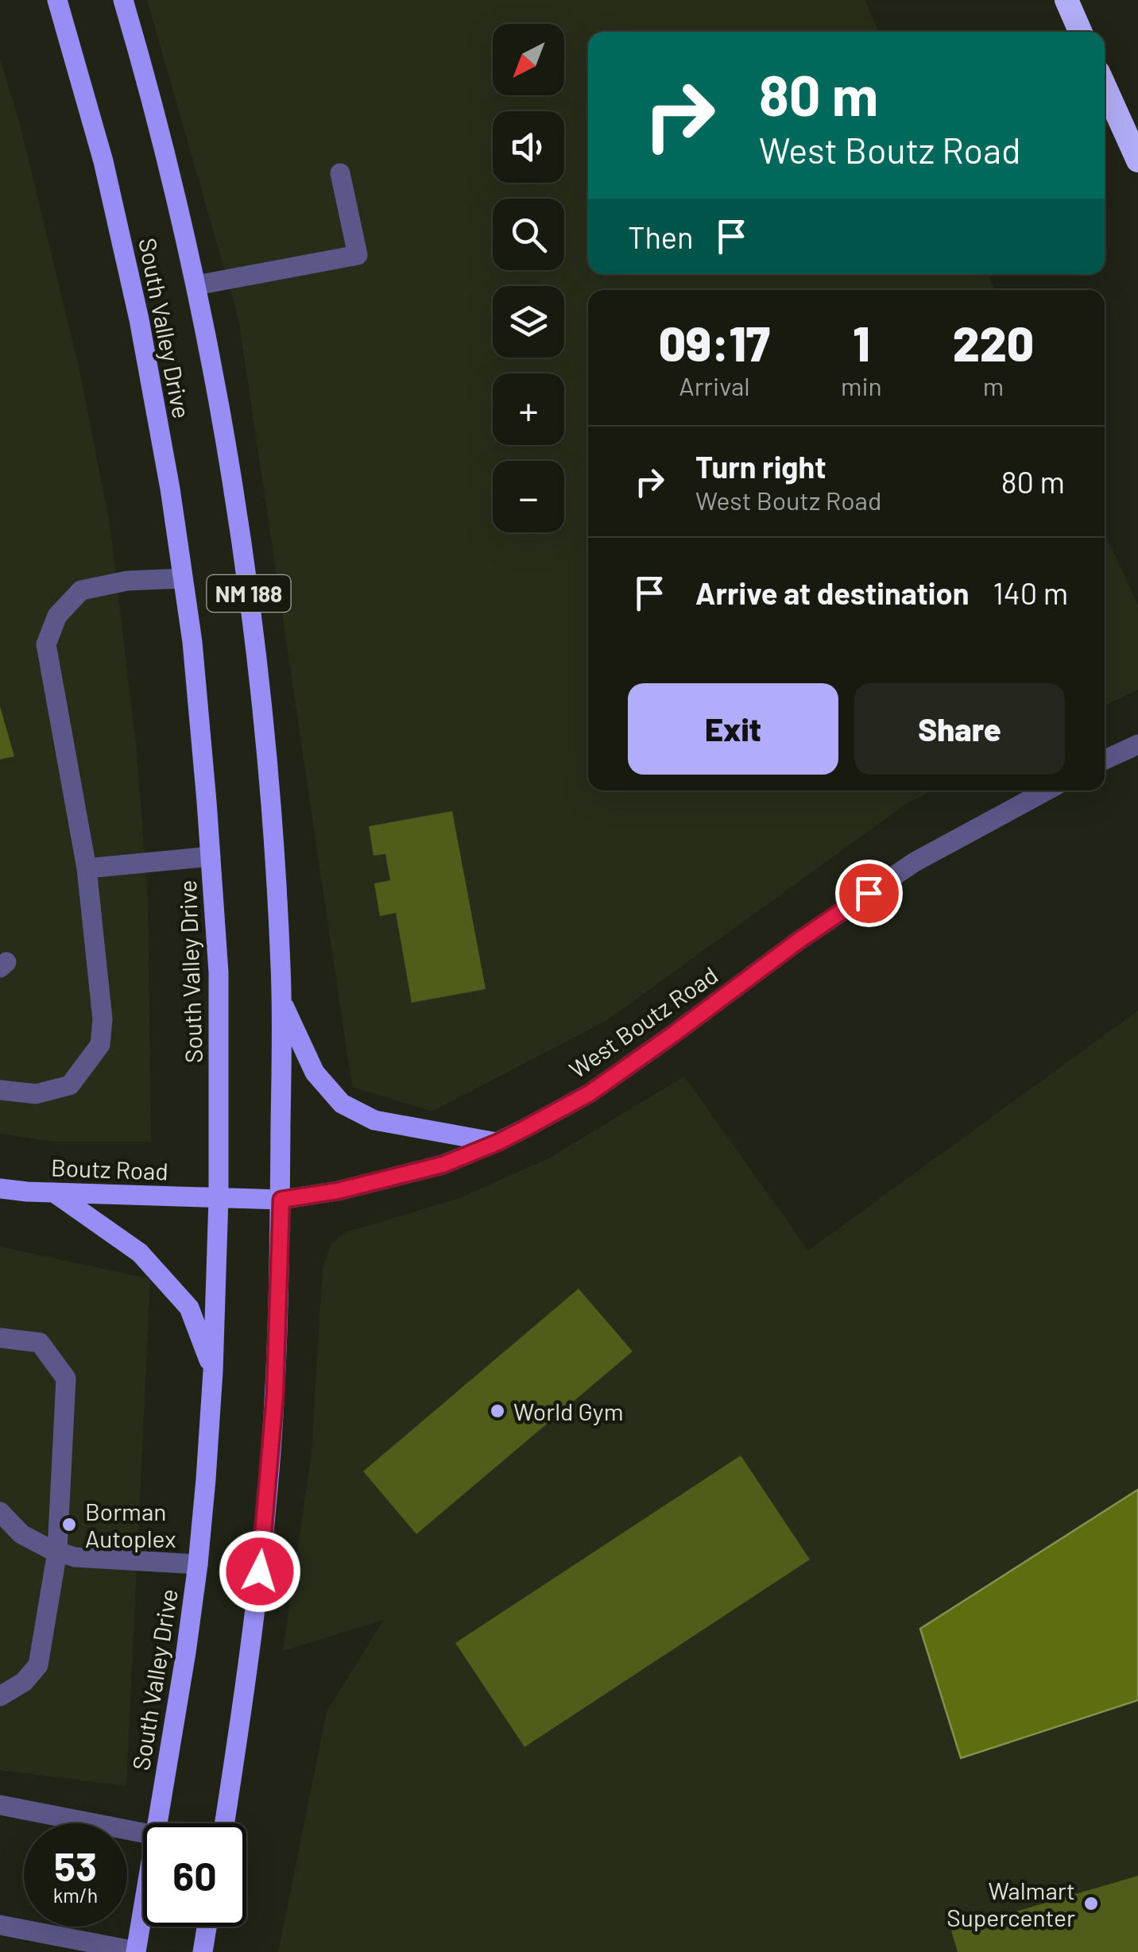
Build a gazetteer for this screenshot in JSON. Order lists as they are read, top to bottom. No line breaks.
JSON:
{"streets":{"main road":["South Valley Drive","NM 188","West Boutz Road","Boutz Road"]},"crossings":[["South Valley Drive","West Boutz Road"],["South Valley Drive","Boutz Road"],["West Boutz Road","Boutz Road"]],"places":["World Gym","Borman Autoplex","Walmart Supercenter"],"north":"bottom left","page":{"map_buttons":["+","−"],"turn":["80 m","West Boutz Road"],"then":"Then","eta":["09:17","Arrival","1","min","220","m"],"list":[{"name":"Turn right","note":"West Boutz Road","value":"80 m"},{"name":"Arrive at destination","value":"140 m"}],"buttons":["Exit","Share"],"speed":"53 km/h","limit":"60"}}
